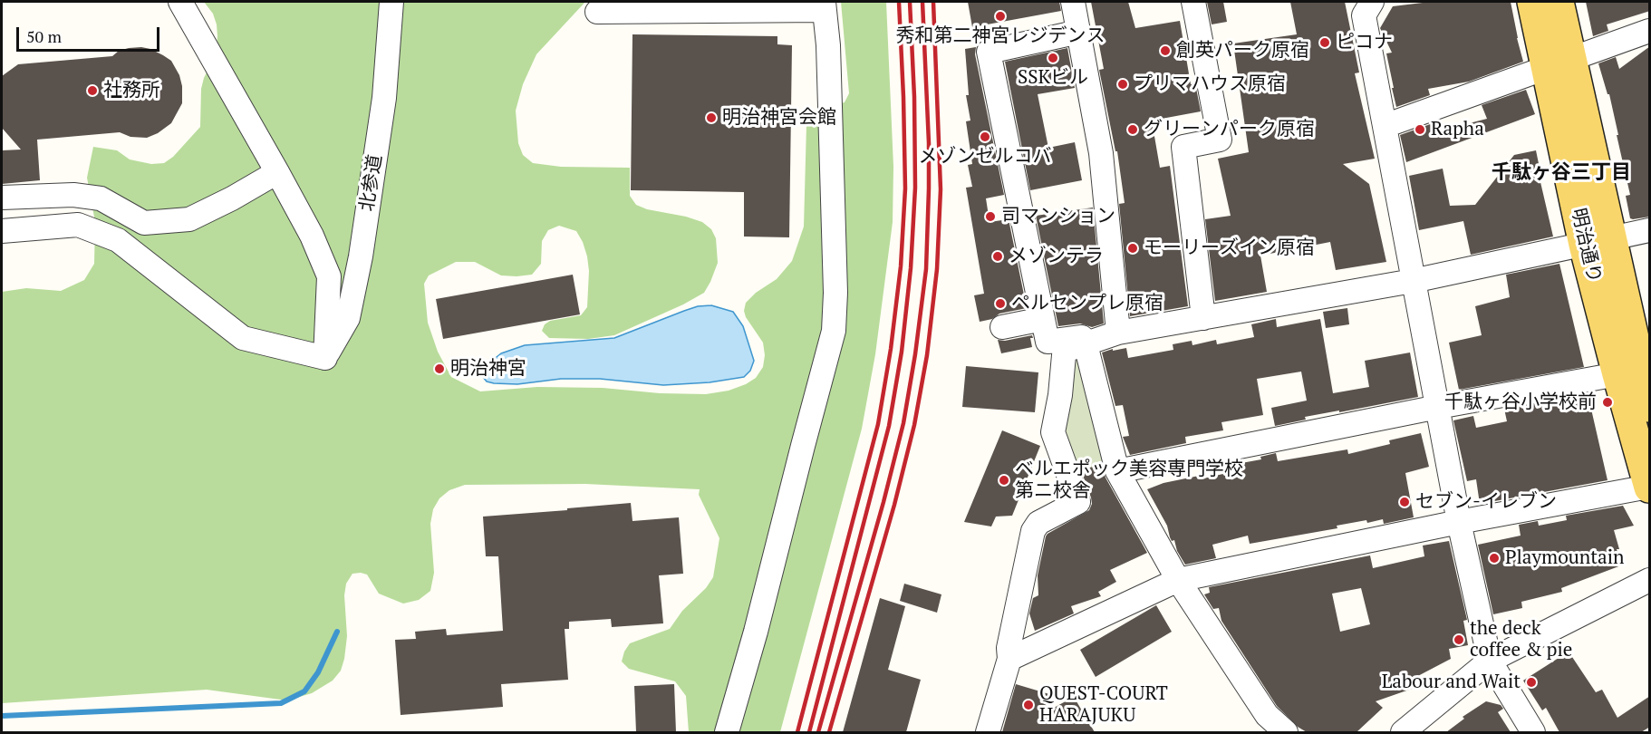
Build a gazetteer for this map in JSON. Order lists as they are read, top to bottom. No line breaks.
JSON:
{"streets":{"main road":["明治通り"],"street":["北参道"]},"districts":["千駄ヶ谷三丁目"],"places":["秀和第二神宮レジデンス","ピコナ","創英パーク原宿","SSKビル","プリマハウス原宿","社務所","明治神宮会館","グリーンパーク原宿","Rapha","メゾンゼルコバ","司マンション","モーリーズイン原宿","メゾンテラ","ペルセンプレ原宿","明治神宮","千駄ヶ谷小学校前","ベルエポック美容専門学校 第ニ校舎","セブン-イレブン","Playmountain","the deck coffee & pie","Labour and Wait","QUEST-COURT HARAJUKU"],"scale_bar":"50 m"}
